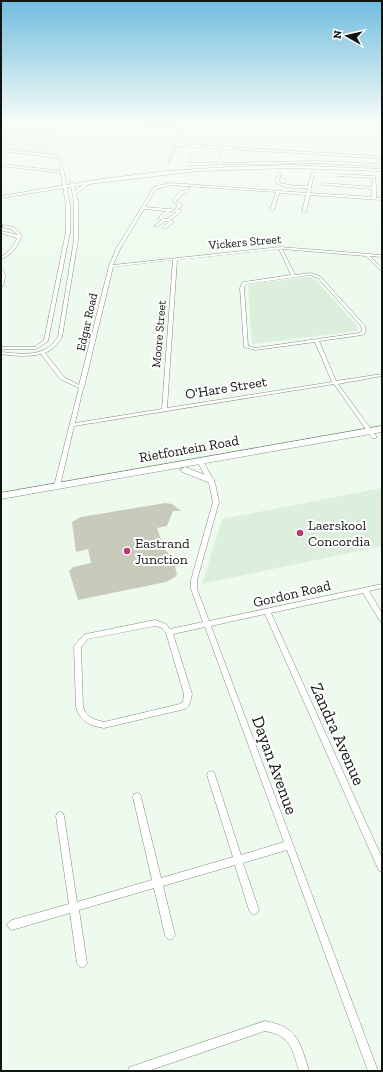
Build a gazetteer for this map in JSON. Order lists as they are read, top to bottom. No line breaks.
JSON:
{"streets":{"main road":["Rietfontein Road"],"street":["Vickers Street","Edgar Road","Moore Street","O'Hare Street","Gordon Road","Zandra Avenue","Dayan Avenue"]},"crossings":[["Vickers Street","Edgar Road"],["Vickers Street","Moore Street"],["Edgar Road","O'Hare Street"],["Edgar Road","Rietfontein Road"],["Moore Street","O'Hare Street"],["Rietfontein Road","Dayan Avenue"],["Gordon Road","Zandra Avenue"],["Gordon Road","Dayan Avenue"]],"places":["Laerskool Concordia","Eastrand Junction"],"north":"left"}
